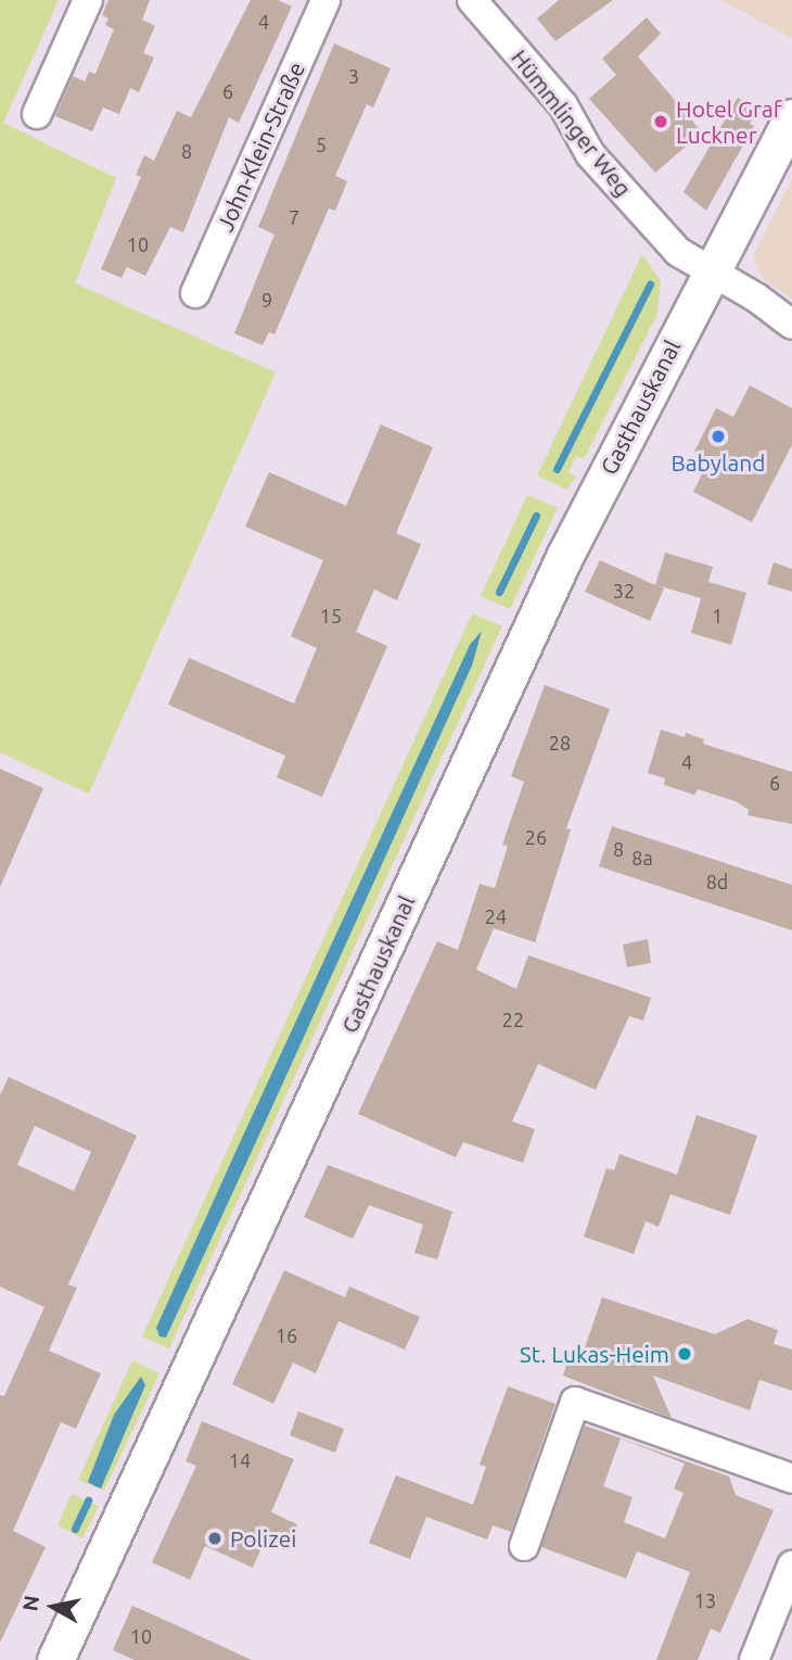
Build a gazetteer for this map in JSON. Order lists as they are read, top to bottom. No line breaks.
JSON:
{"streets":{"street":["Hümmlinger Weg","John-Klein-Straße","Gasthauskanal"]},"crossings":[["Hümmlinger Weg","Gasthauskanal"]],"places":["Hotel Graf Luckner","Babyland","St. Lukas-Heim","Polizei"],"house_numbers":["4","3","6","5","8","7","10","9","32","15","1","28","4","6","26","8","8a","8d","24","22","16","14","13","10"],"north":"left"}
